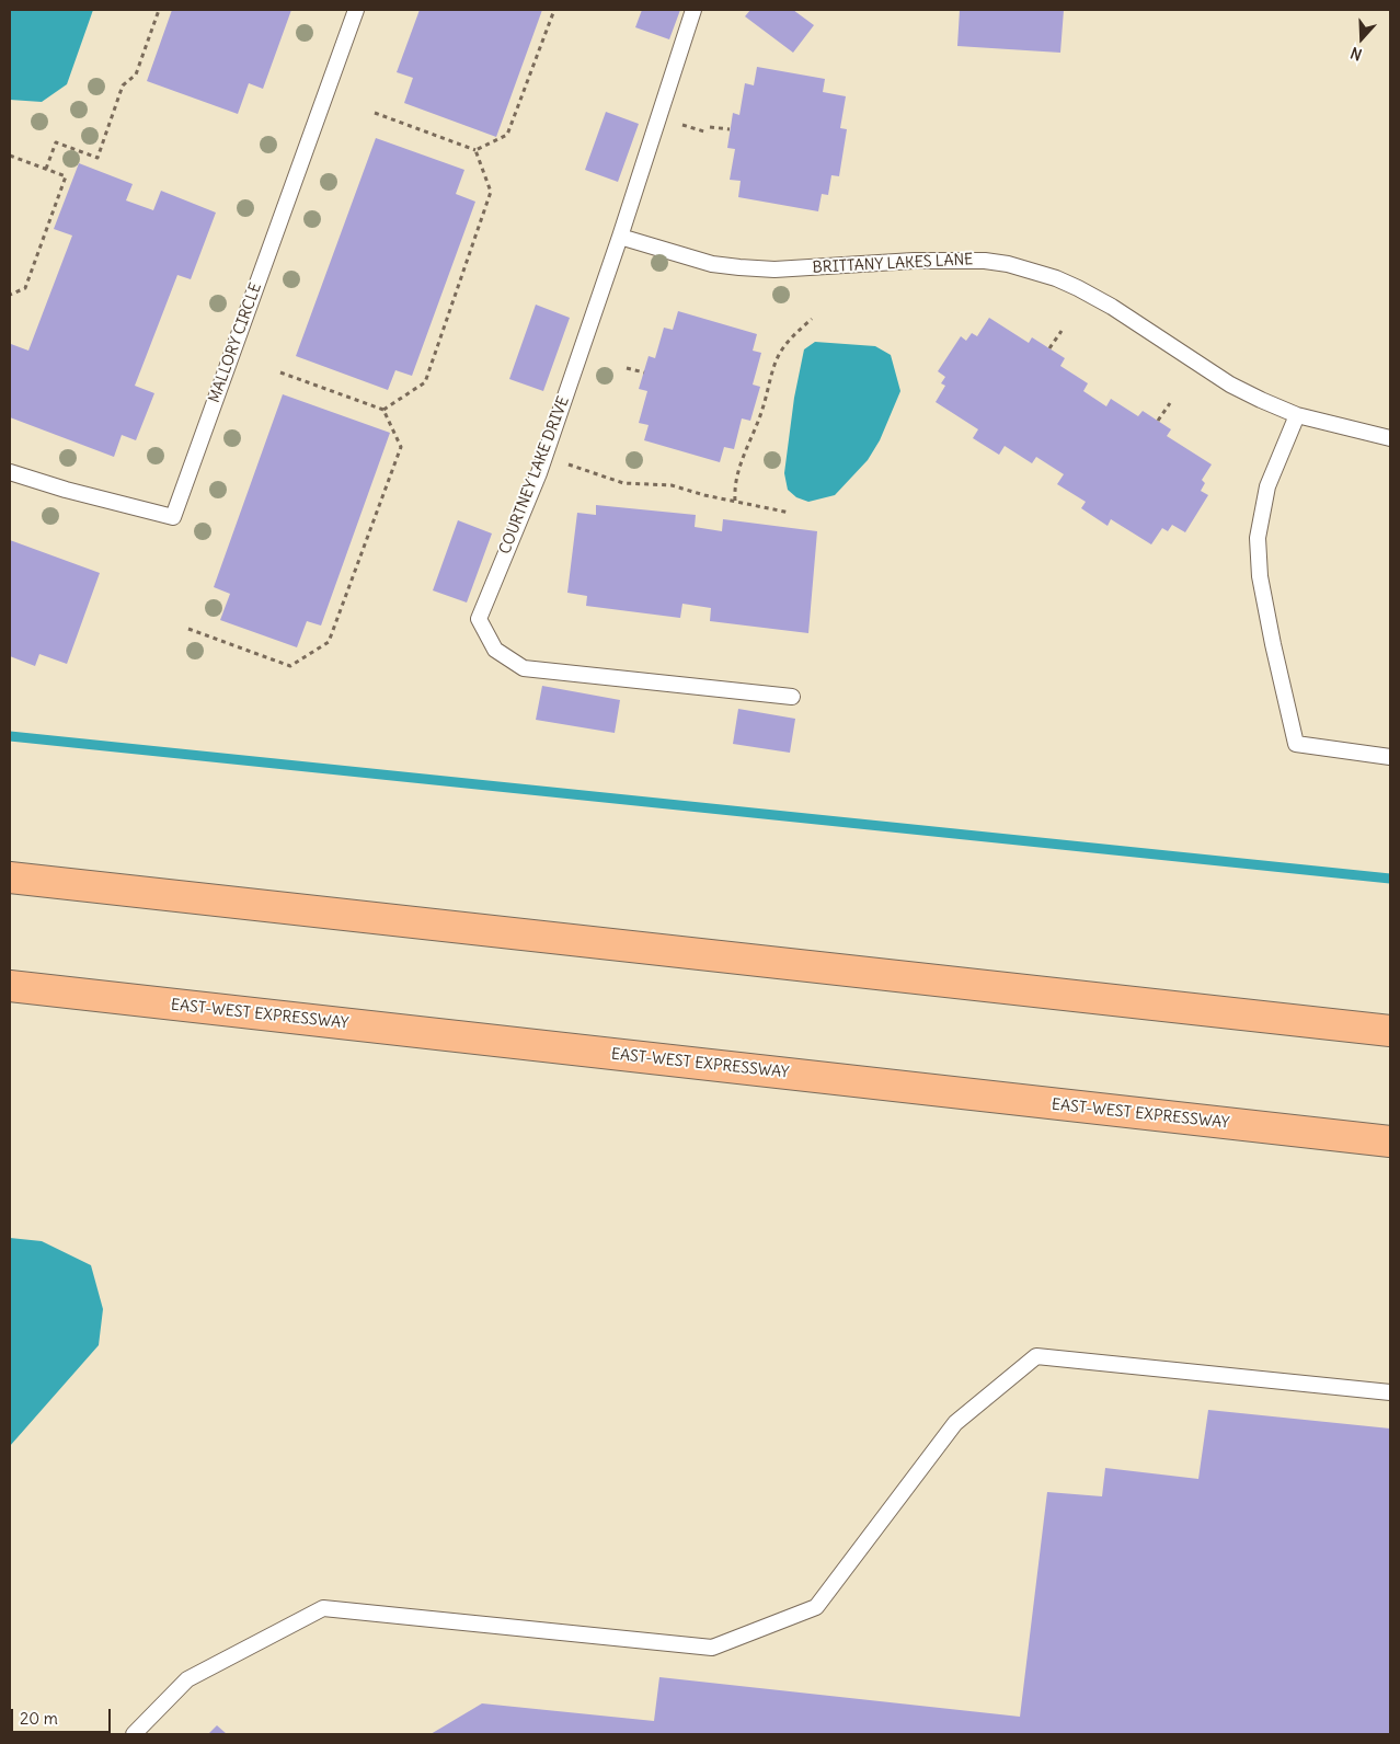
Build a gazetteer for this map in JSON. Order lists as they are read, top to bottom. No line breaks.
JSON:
{"streets":{"highway":["EAST-WEST EXPRESSWAY"],"lane":["BRITTANY LAKES LANE","MALLORY CIRCLE","COURTNEY LAKE DRIVE"]},"crossings":[["BRITTANY LAKES LANE","COURTNEY LAKE DRIVE"]],"scale_bar":"20 m","north":"bottom"}
